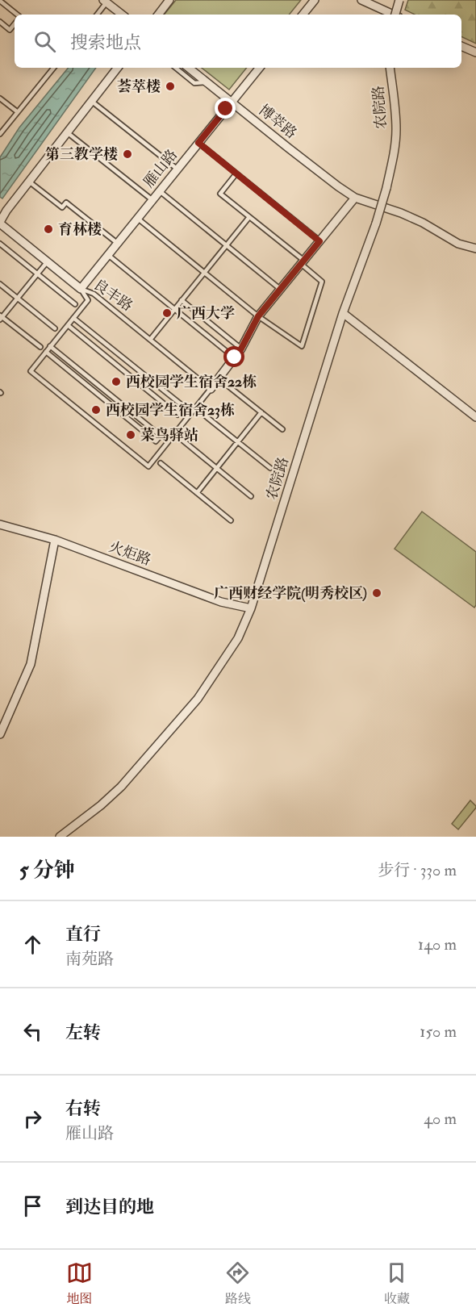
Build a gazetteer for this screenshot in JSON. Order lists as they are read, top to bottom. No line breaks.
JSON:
{"streets":{"street":["农院路","博萃路","雁山路","良丰路","火炬路"]},"crossings":[["农院路","火炬路"],["博萃路","雁山路"],["雁山路","良丰路"]],"places":["荟萃楼","第三教学楼","育林楼","广西大学","西校园学生宿舍22栋","西校园学生宿舍23栋","菜鸟驿站","广西财经学院(明秀校区)"],"page":{"search":"搜索地点","heading":["5 分钟","步行 · 330 m"],"list":[["直行","南苑路","140 m"],["左转","150 m"],["右转","雁山路","40 m"],"到达目的地"],"nav":["地图","路线","收藏"]}}
